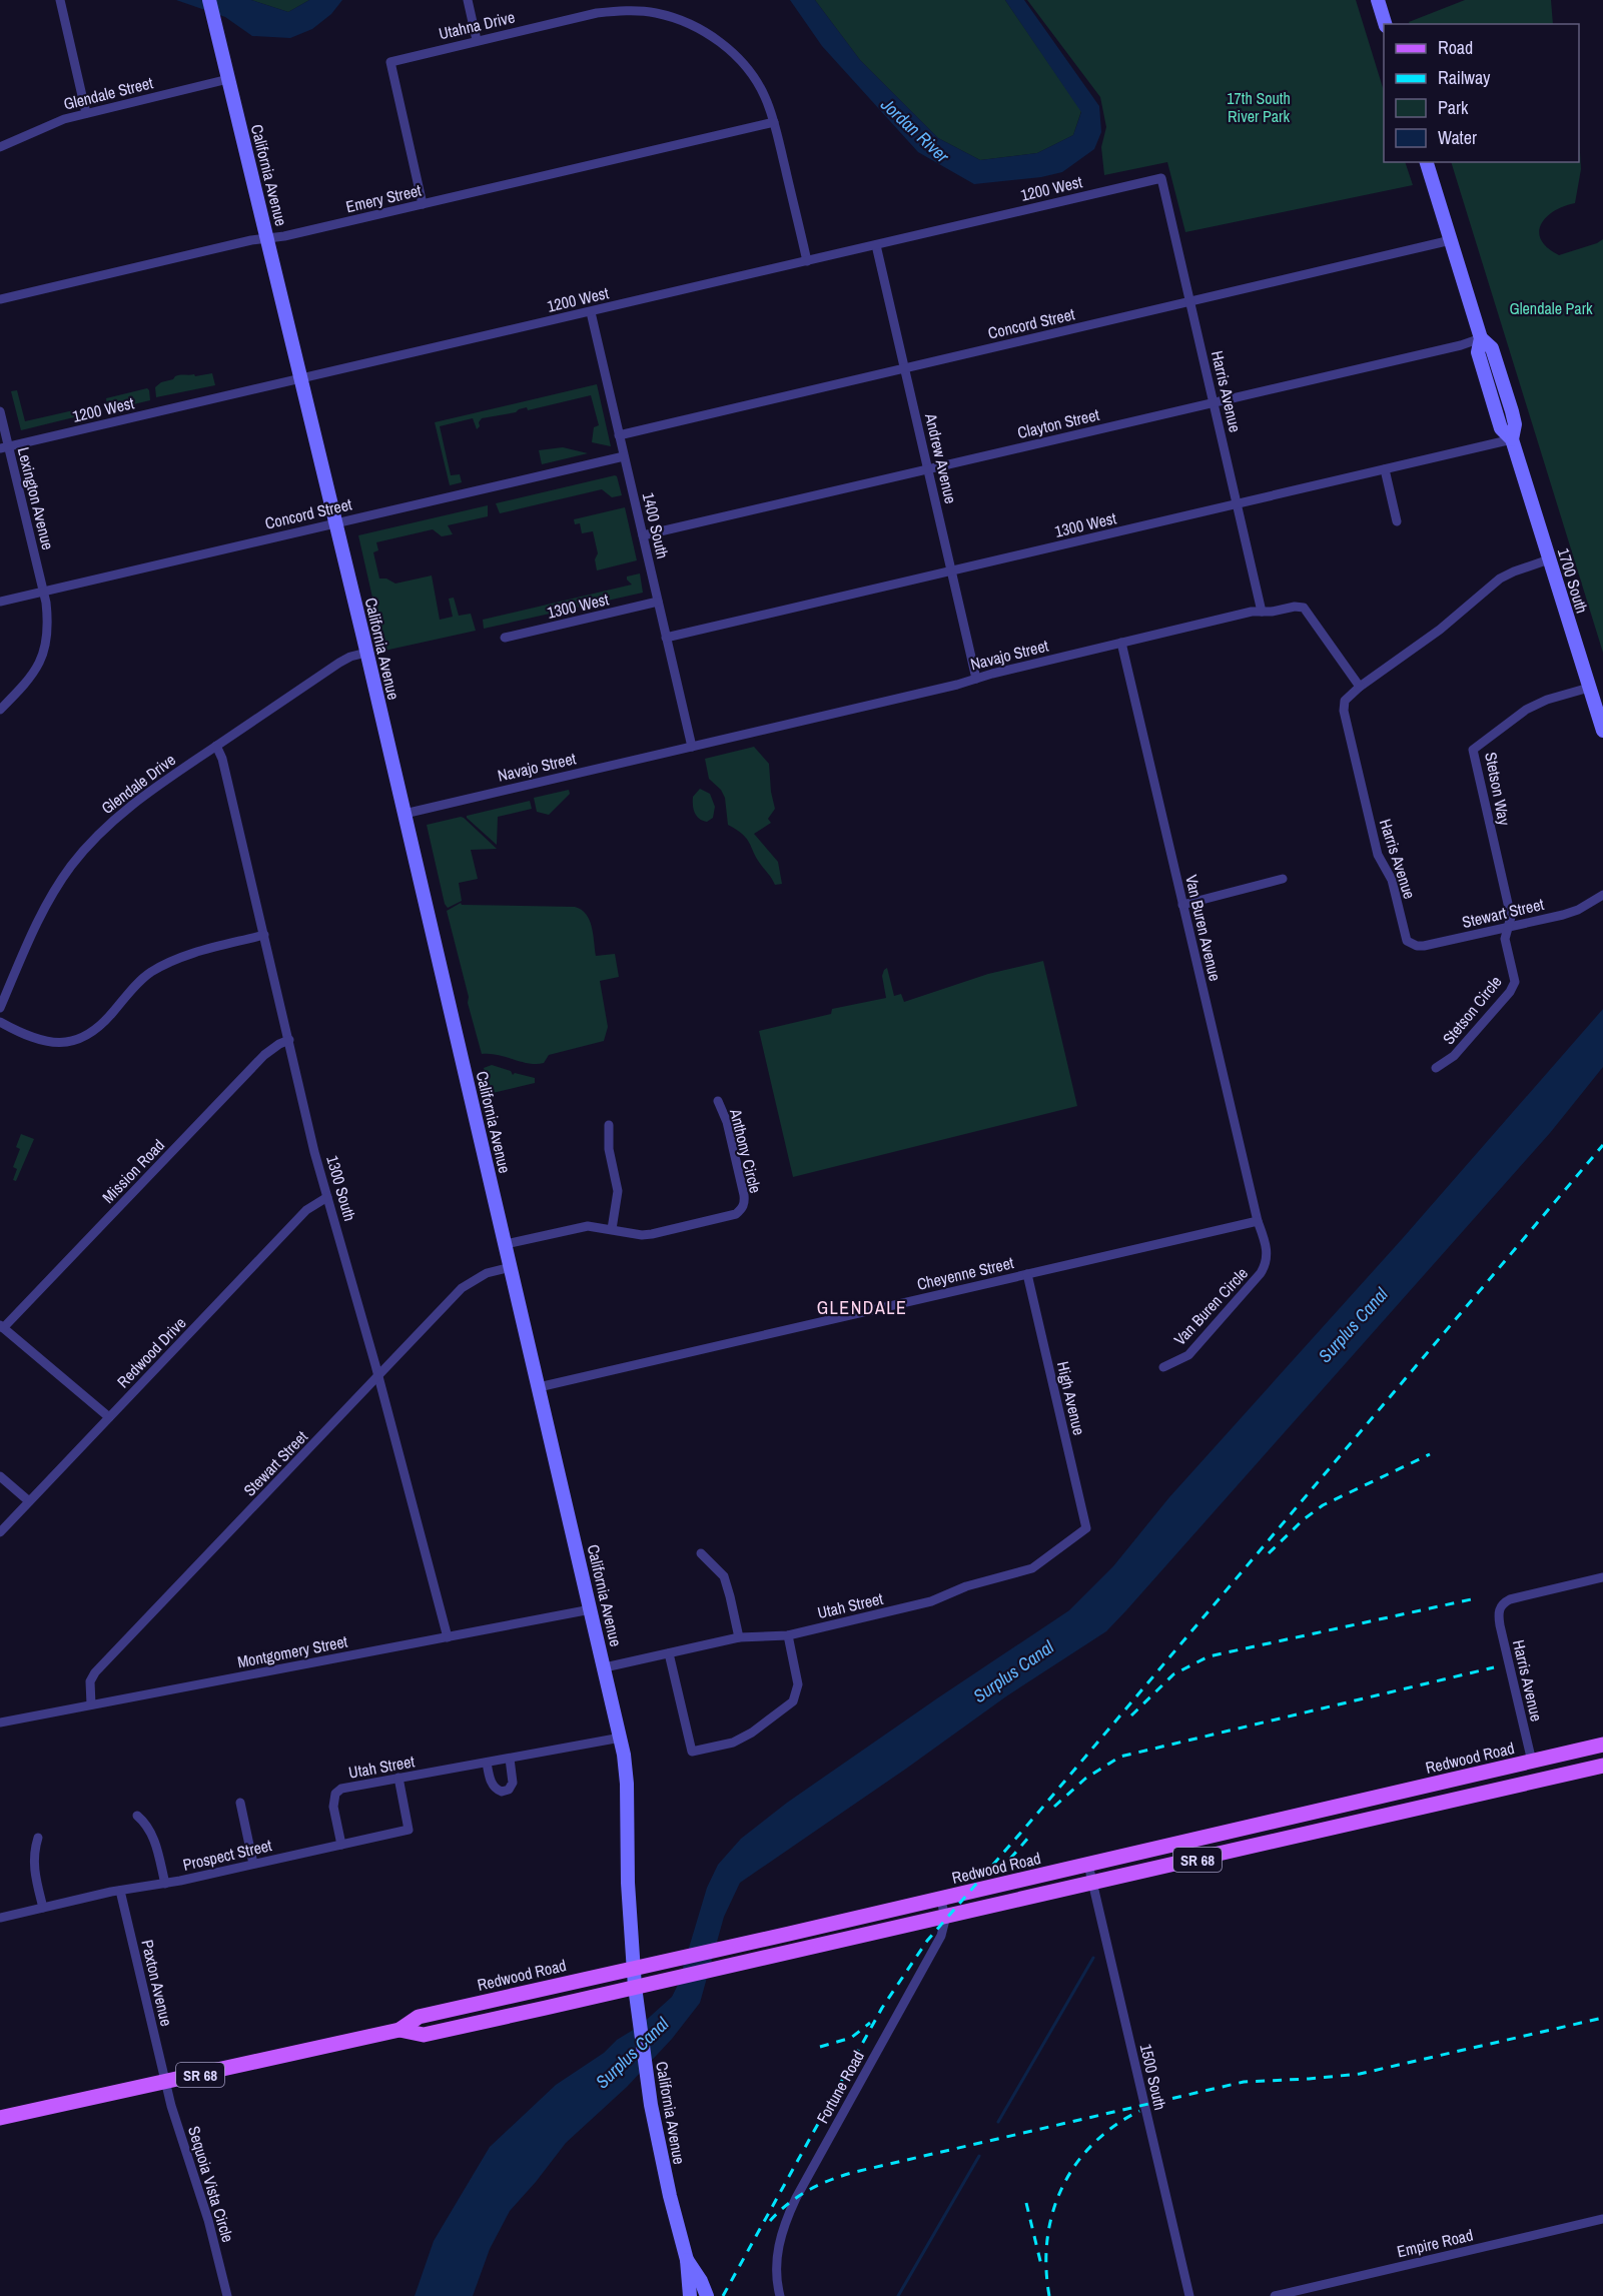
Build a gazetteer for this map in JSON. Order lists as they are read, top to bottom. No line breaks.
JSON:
{"streets":{"main road":["California Avenue","1700 South","Redwood Road","SR 68"],"street":["Utahna Drive","Glendale Street","1200 West","Emery Street","Concord Street","Harris Avenue","Clayton Street","Andrew Avenue","Lexington Avenue","1300 West","1400 South","Navajo Street","Glendale Drive","Stetson Way","Stewart Street","Van Buren Avenue","Stetson Circle","Anthony Circle","Mission Road","1300 South","Cheyenne Street","Van Buren Circle","Redwood Drive","High Avenue","Utah Street","Montgomery Street","Prospect Street","Paxton Avenue","1500 South","Fortune Road","Sequoia Vista Circle","Empire Road"]},"crossings":[["Utahna Drive","1200 West"],["Utahna Drive","Emery Street"],["Glendale Street","California Avenue"],["California Avenue","1200 West"],["California Avenue","Emery Street"],["California Avenue","Concord Street"],["California Avenue","Navajo Street"],["California Avenue","Glendale Drive"],["California Avenue","Stewart Street"],["California Avenue","Cheyenne Street"],["California Avenue","Utah Street"],["California Avenue","Montgomery Street"],["California Avenue","Redwood Road"],["1200 West","Harris Avenue"],["1200 West","Andrew Avenue"],["1200 West","Lexington Avenue"],["1200 West","1400 South"],["Concord Street","Harris Avenue"],["Concord Street","Andrew Avenue"],["Concord Street","Lexington Avenue"],["Concord Street","1400 South"],["Concord Street","1700 South"],["Harris Avenue","Clayton Street"],["Harris Avenue","1300 West"],["Harris Avenue","Navajo Street"],["Harris Avenue","Stewart Street"],["Harris Avenue","Redwood Road"],["Clayton Street","Andrew Avenue"],["Clayton Street","1400 South"],["Clayton Street","1700 South"],["Andrew Avenue","1300 West"],["Andrew Avenue","Navajo Street"],["1300 West","1400 South"],["1300 West","1700 South"],["1400 South","Navajo Street"],["1700 South","Stetson Way"],["Navajo Street","Van Buren Avenue"],["Glendale Drive","1300 South"],["Stetson Way","Stewart Street"],["Stetson Way","Stetson Circle"],["Stewart Street","Stetson Circle"],["Stewart Street","1300 South"],["Stewart Street","Montgomery Street"],["Van Buren Avenue","Cheyenne Street"],["Van Buren Avenue","Van Buren Circle"],["Mission Road","1300 South"],["1300 South","Redwood Drive"],["1300 South","Montgomery Street"],["Cheyenne Street","Van Buren Circle"],["Cheyenne Street","High Avenue"],["High Avenue","Utah Street"],["Utah Street","Prospect Street"],["Redwood Road","Paxton Avenue"],["Redwood Road","1500 South"],["Redwood Road","Fortune Road"],["Redwood Road","Sequoia Vista Circle"],["Prospect Street","Paxton Avenue"],["Paxton Avenue","Sequoia Vista Circle"]],"districts":["GLENDALE"],"water":["Jordan River","Surplus Canal"],"parks":["17th South River Park","Glendale Park"],"legend":["Road","Railway","Park","Water"]}
